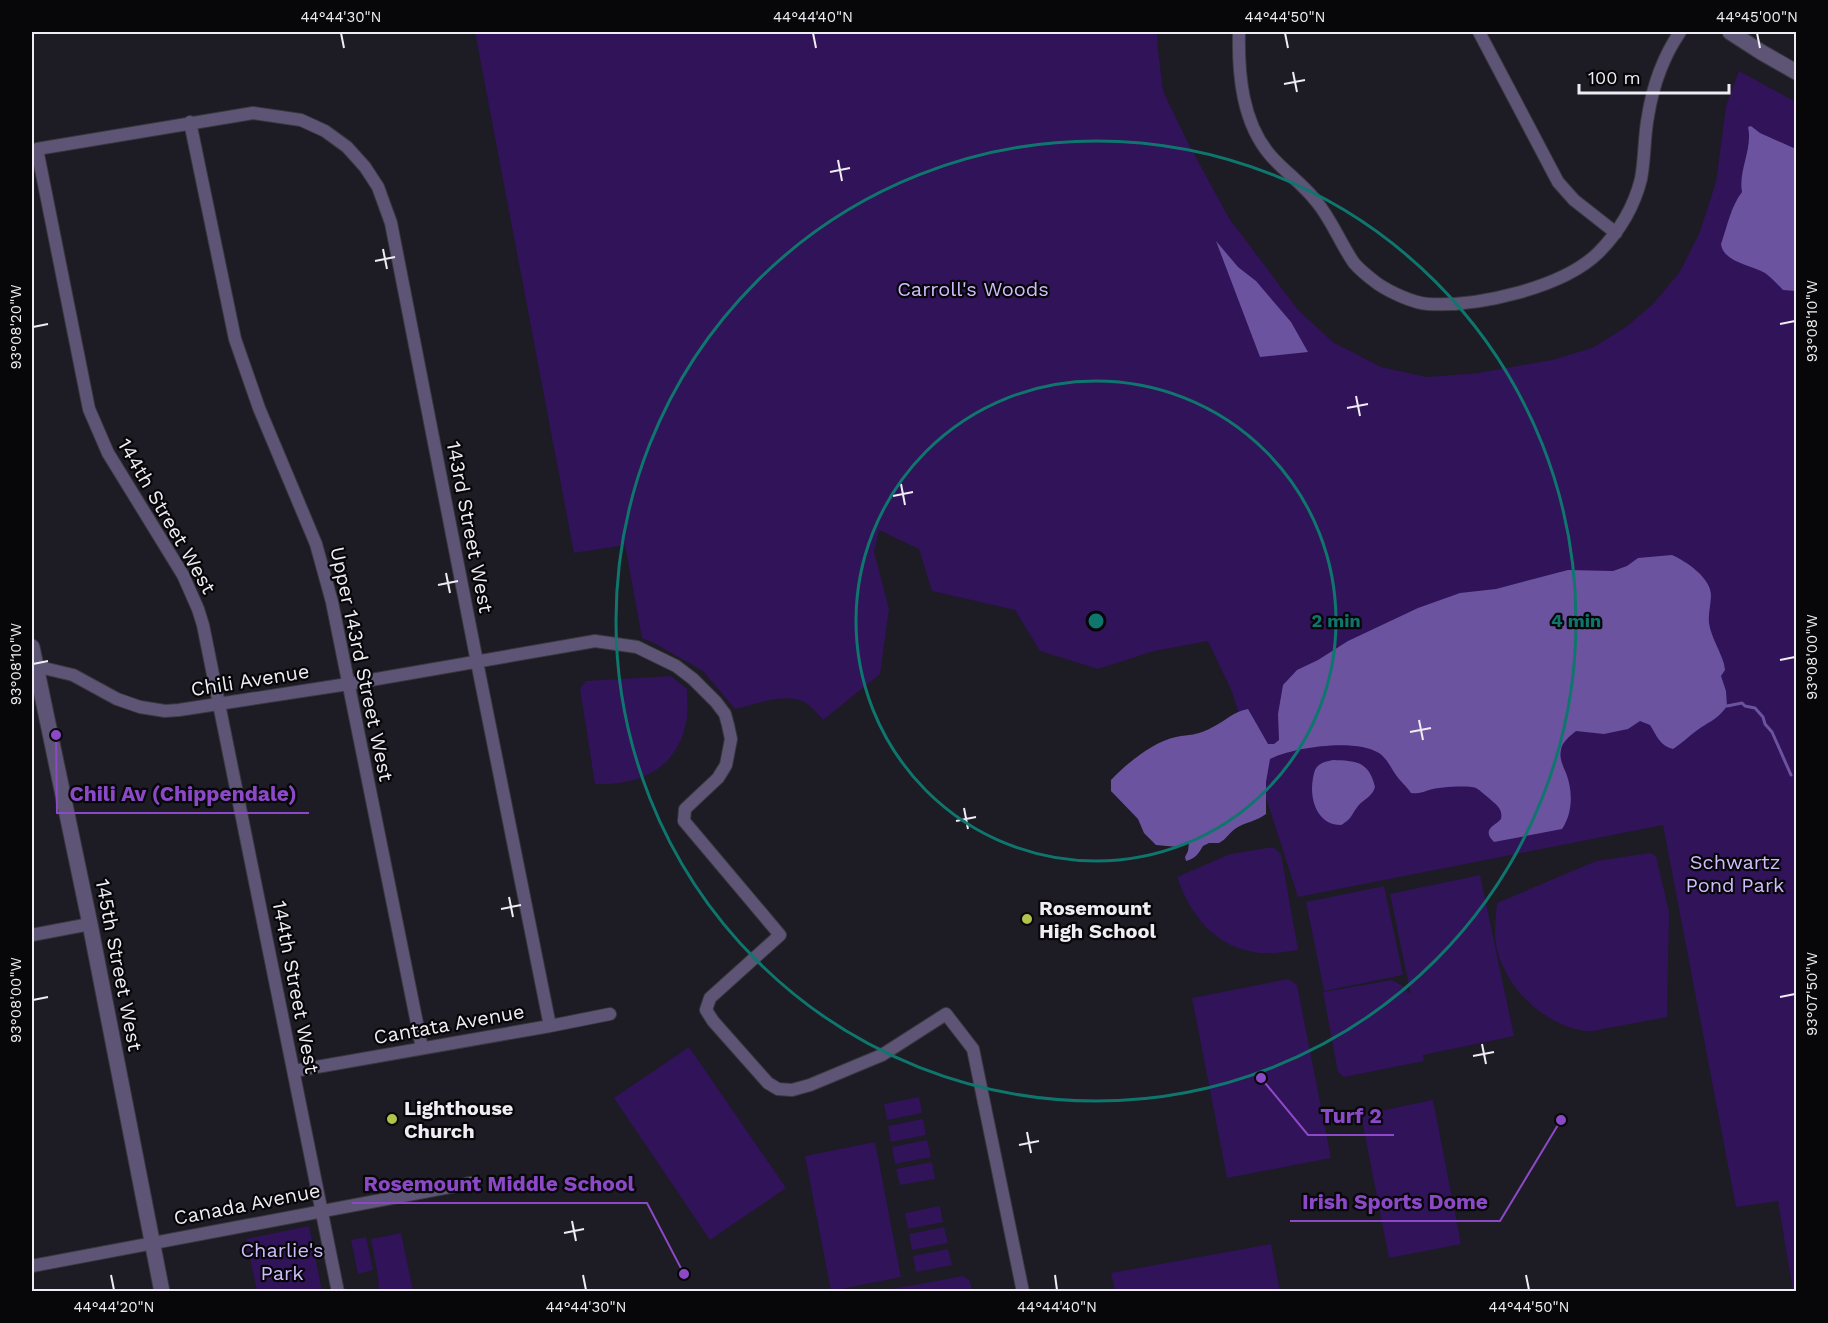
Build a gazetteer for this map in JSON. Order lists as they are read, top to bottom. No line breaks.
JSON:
{"streets":{"street":["144th Street West","143rd Street West","Upper 143rd Street West","Chili Avenue","145th Street West","Cantata Avenue","Canada Avenue"]},"crossings":[["144th Street West","143rd Street West"],["144th Street West","Chili Avenue"],["144th Street West","Cantata Avenue"],["144th Street West","Canada Avenue"],["143rd Street West","Upper 143rd Street West"],["143rd Street West","Chili Avenue"],["143rd Street West","Cantata Avenue"],["Upper 143rd Street West","Chili Avenue"],["Upper 143rd Street West","Cantata Avenue"],["Chili Avenue","145th Street West"],["145th Street West","Canada Avenue"]],"parks":["Carroll's Woods","Schwartz Pond Park","Charlie's Park"],"places":["Chili Av (Chippendale)","Rosemount High School","Turf 2","Lighthouse Church","Irish Sports Dome","Rosemount Middle School"],"scale_bar":"100 m","coordinates":["44°44'30\"N","44°44'40\"N","44°44'50\"N","44°45'00\"N","93°08'10\"W","93°08'20\"W","93°08'00\"W","93°07'50\"W","44°44'20\"N"],"rings":["2 min","4 min"]}
